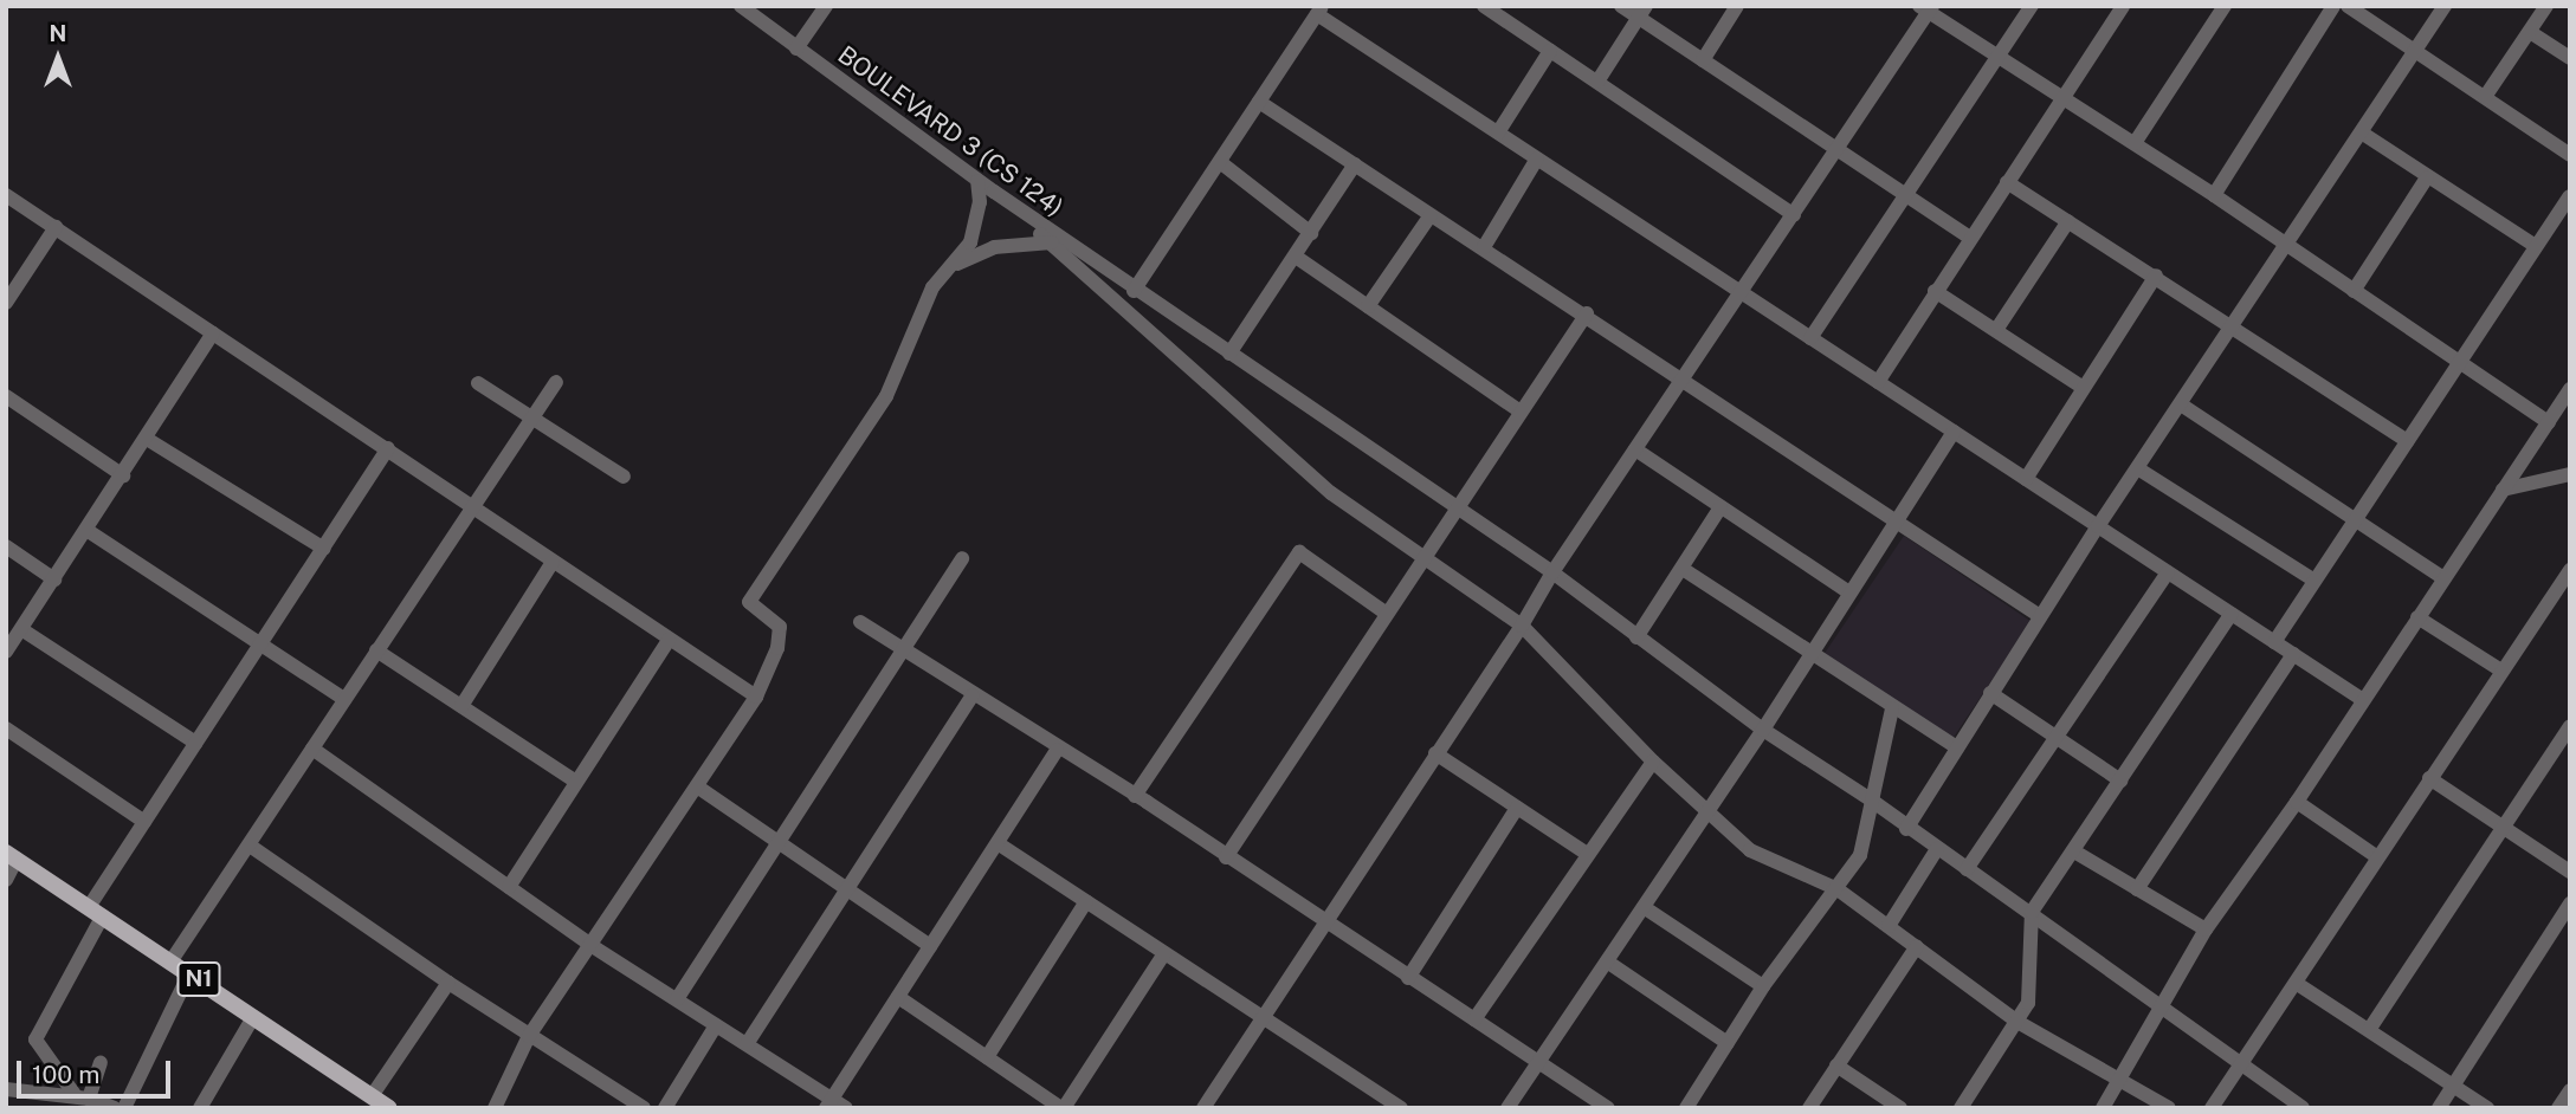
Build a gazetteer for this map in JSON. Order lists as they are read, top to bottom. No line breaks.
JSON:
{"streets":{"main road":["N1"],"street":["BOULEVARD 3 (CS 124)"]},"scale_bar":"100 m","north":"top"}
